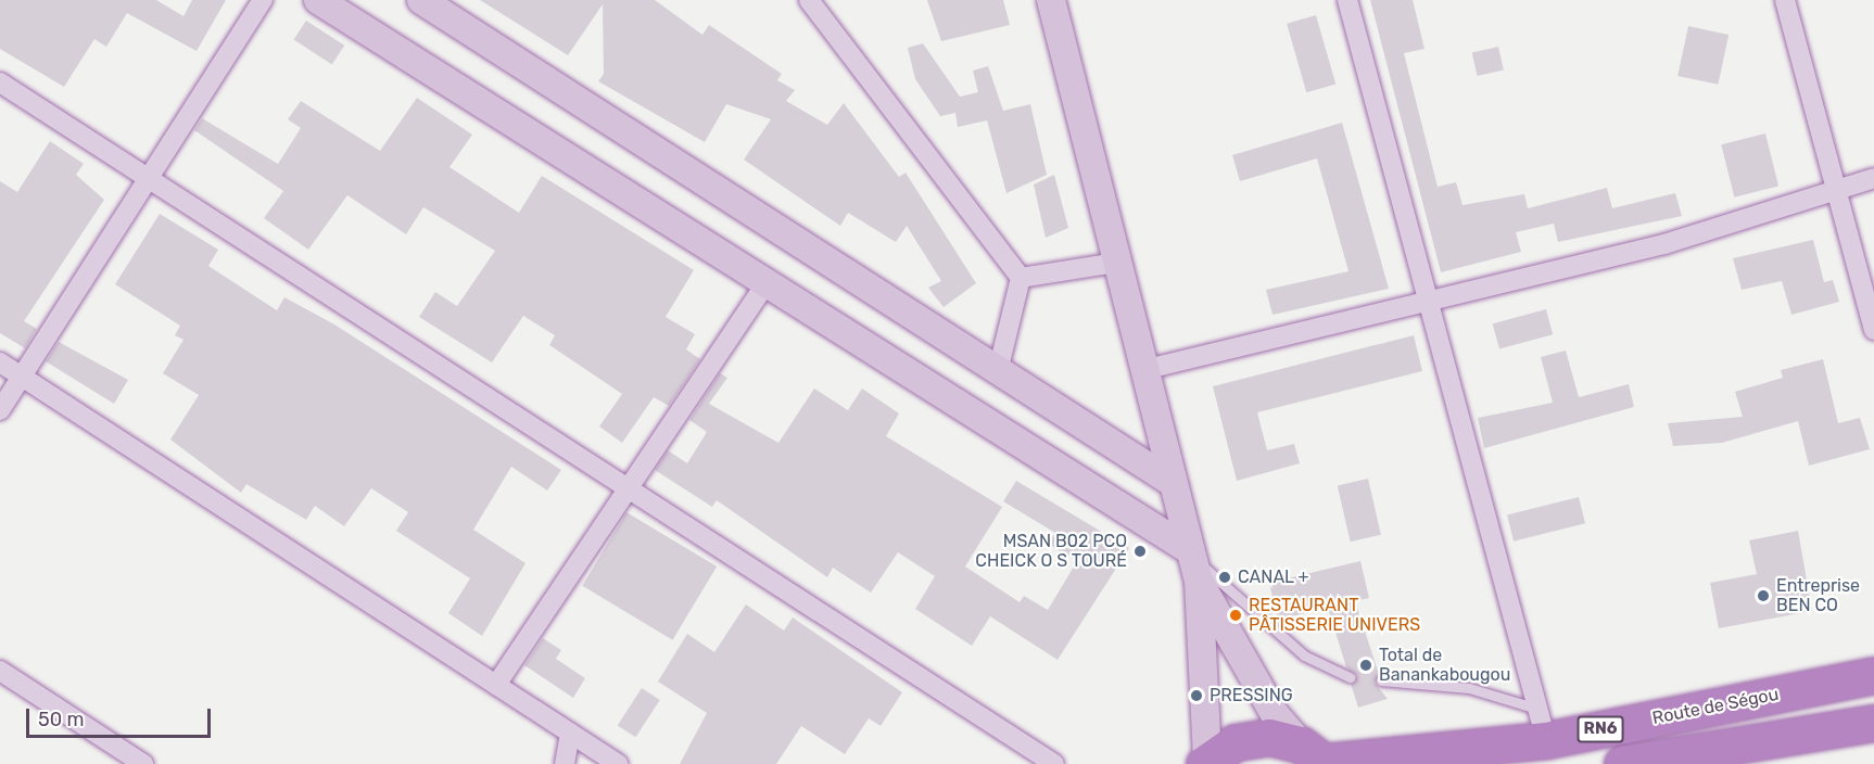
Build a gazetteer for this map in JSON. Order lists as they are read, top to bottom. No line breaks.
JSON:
{"streets":{"highway":["Route de Ségou","RN6"]},"places":["MSAN B02 PCO CHEICK O S TOURÉ","CANAL +","Entreprise BEN CO","RESTAURANT PÂTISSERIE UNIVERS","Total de Banankabougou","PRESSING"],"scale_bar":"50 m"}
